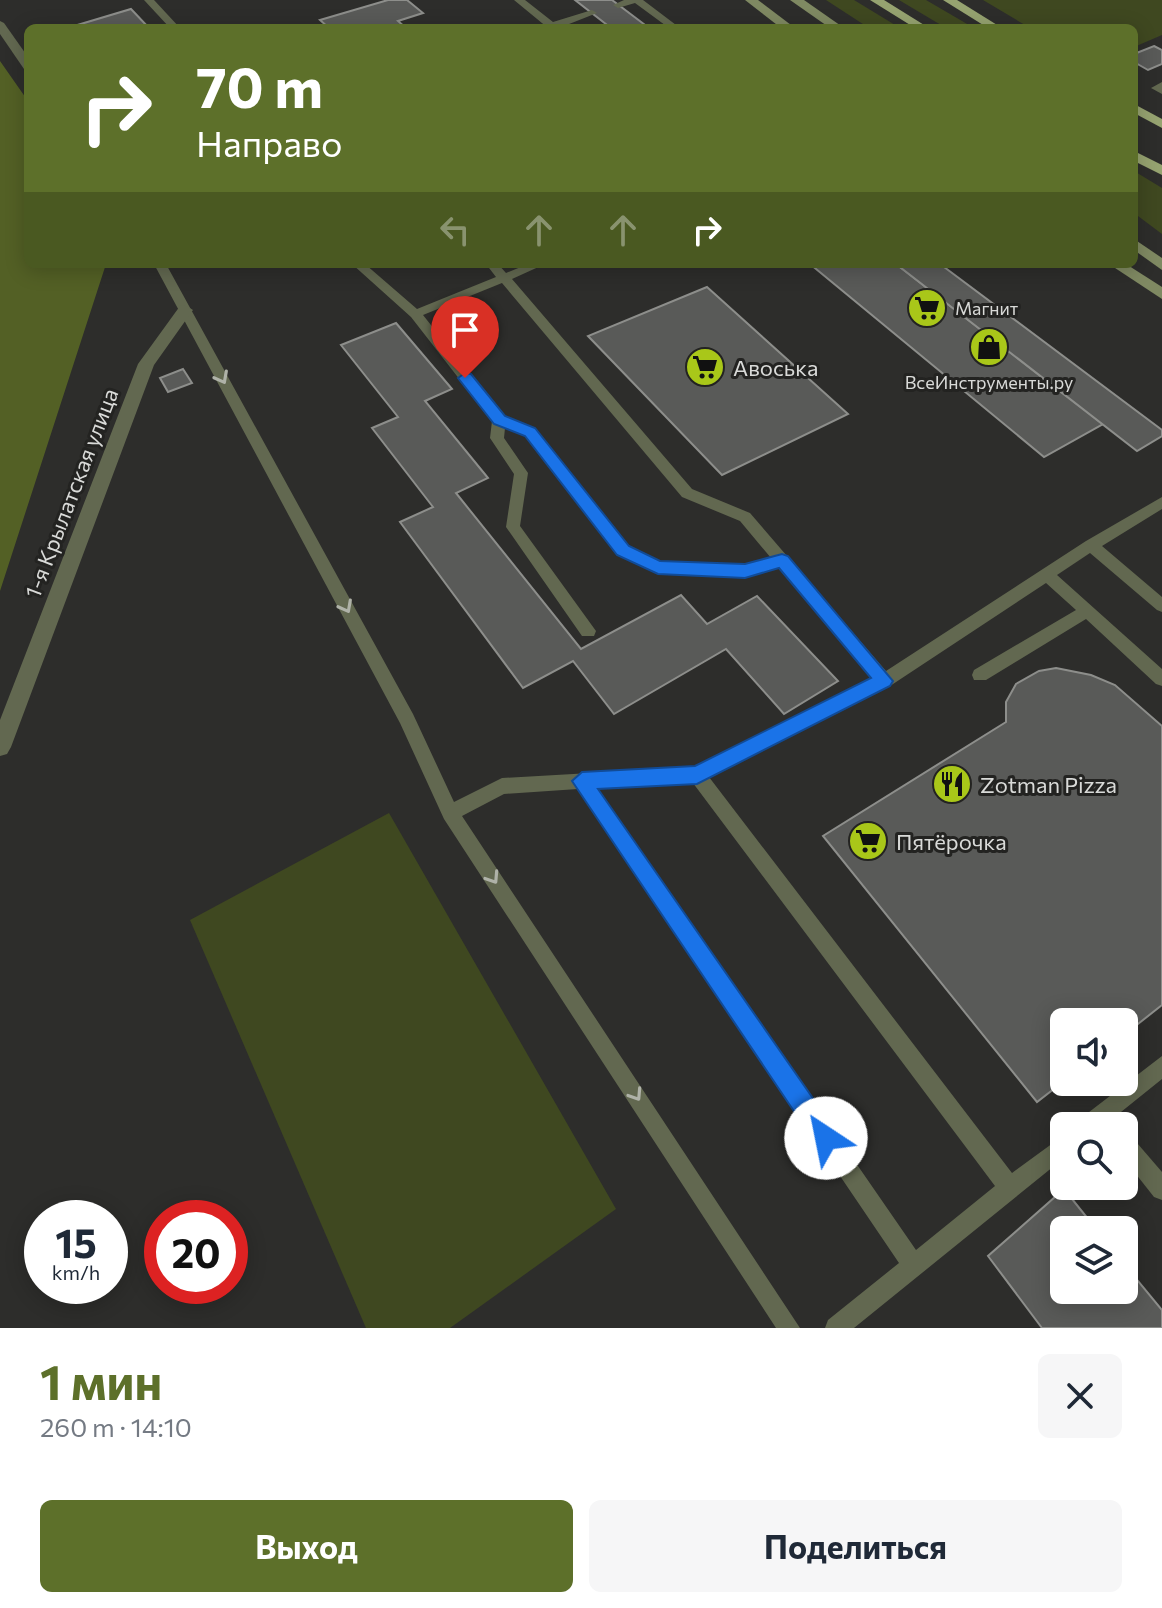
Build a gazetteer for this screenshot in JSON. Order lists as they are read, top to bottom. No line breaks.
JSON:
{"streets":{"street":["1-я Крылатская улица"]},"places":{"supermarket":["Магнит","Авоська","Пятёрочка"],"shop":["ВсеИнструменты.ру"],"restaurant":["Zotman Pizza"]},"page":{"turn":["70 m","Направо"],"speed":"15 km/h","limit":"20","heading":["1 мин","260 m · 14:10"],"buttons":["Выход","Поделиться"]}}
